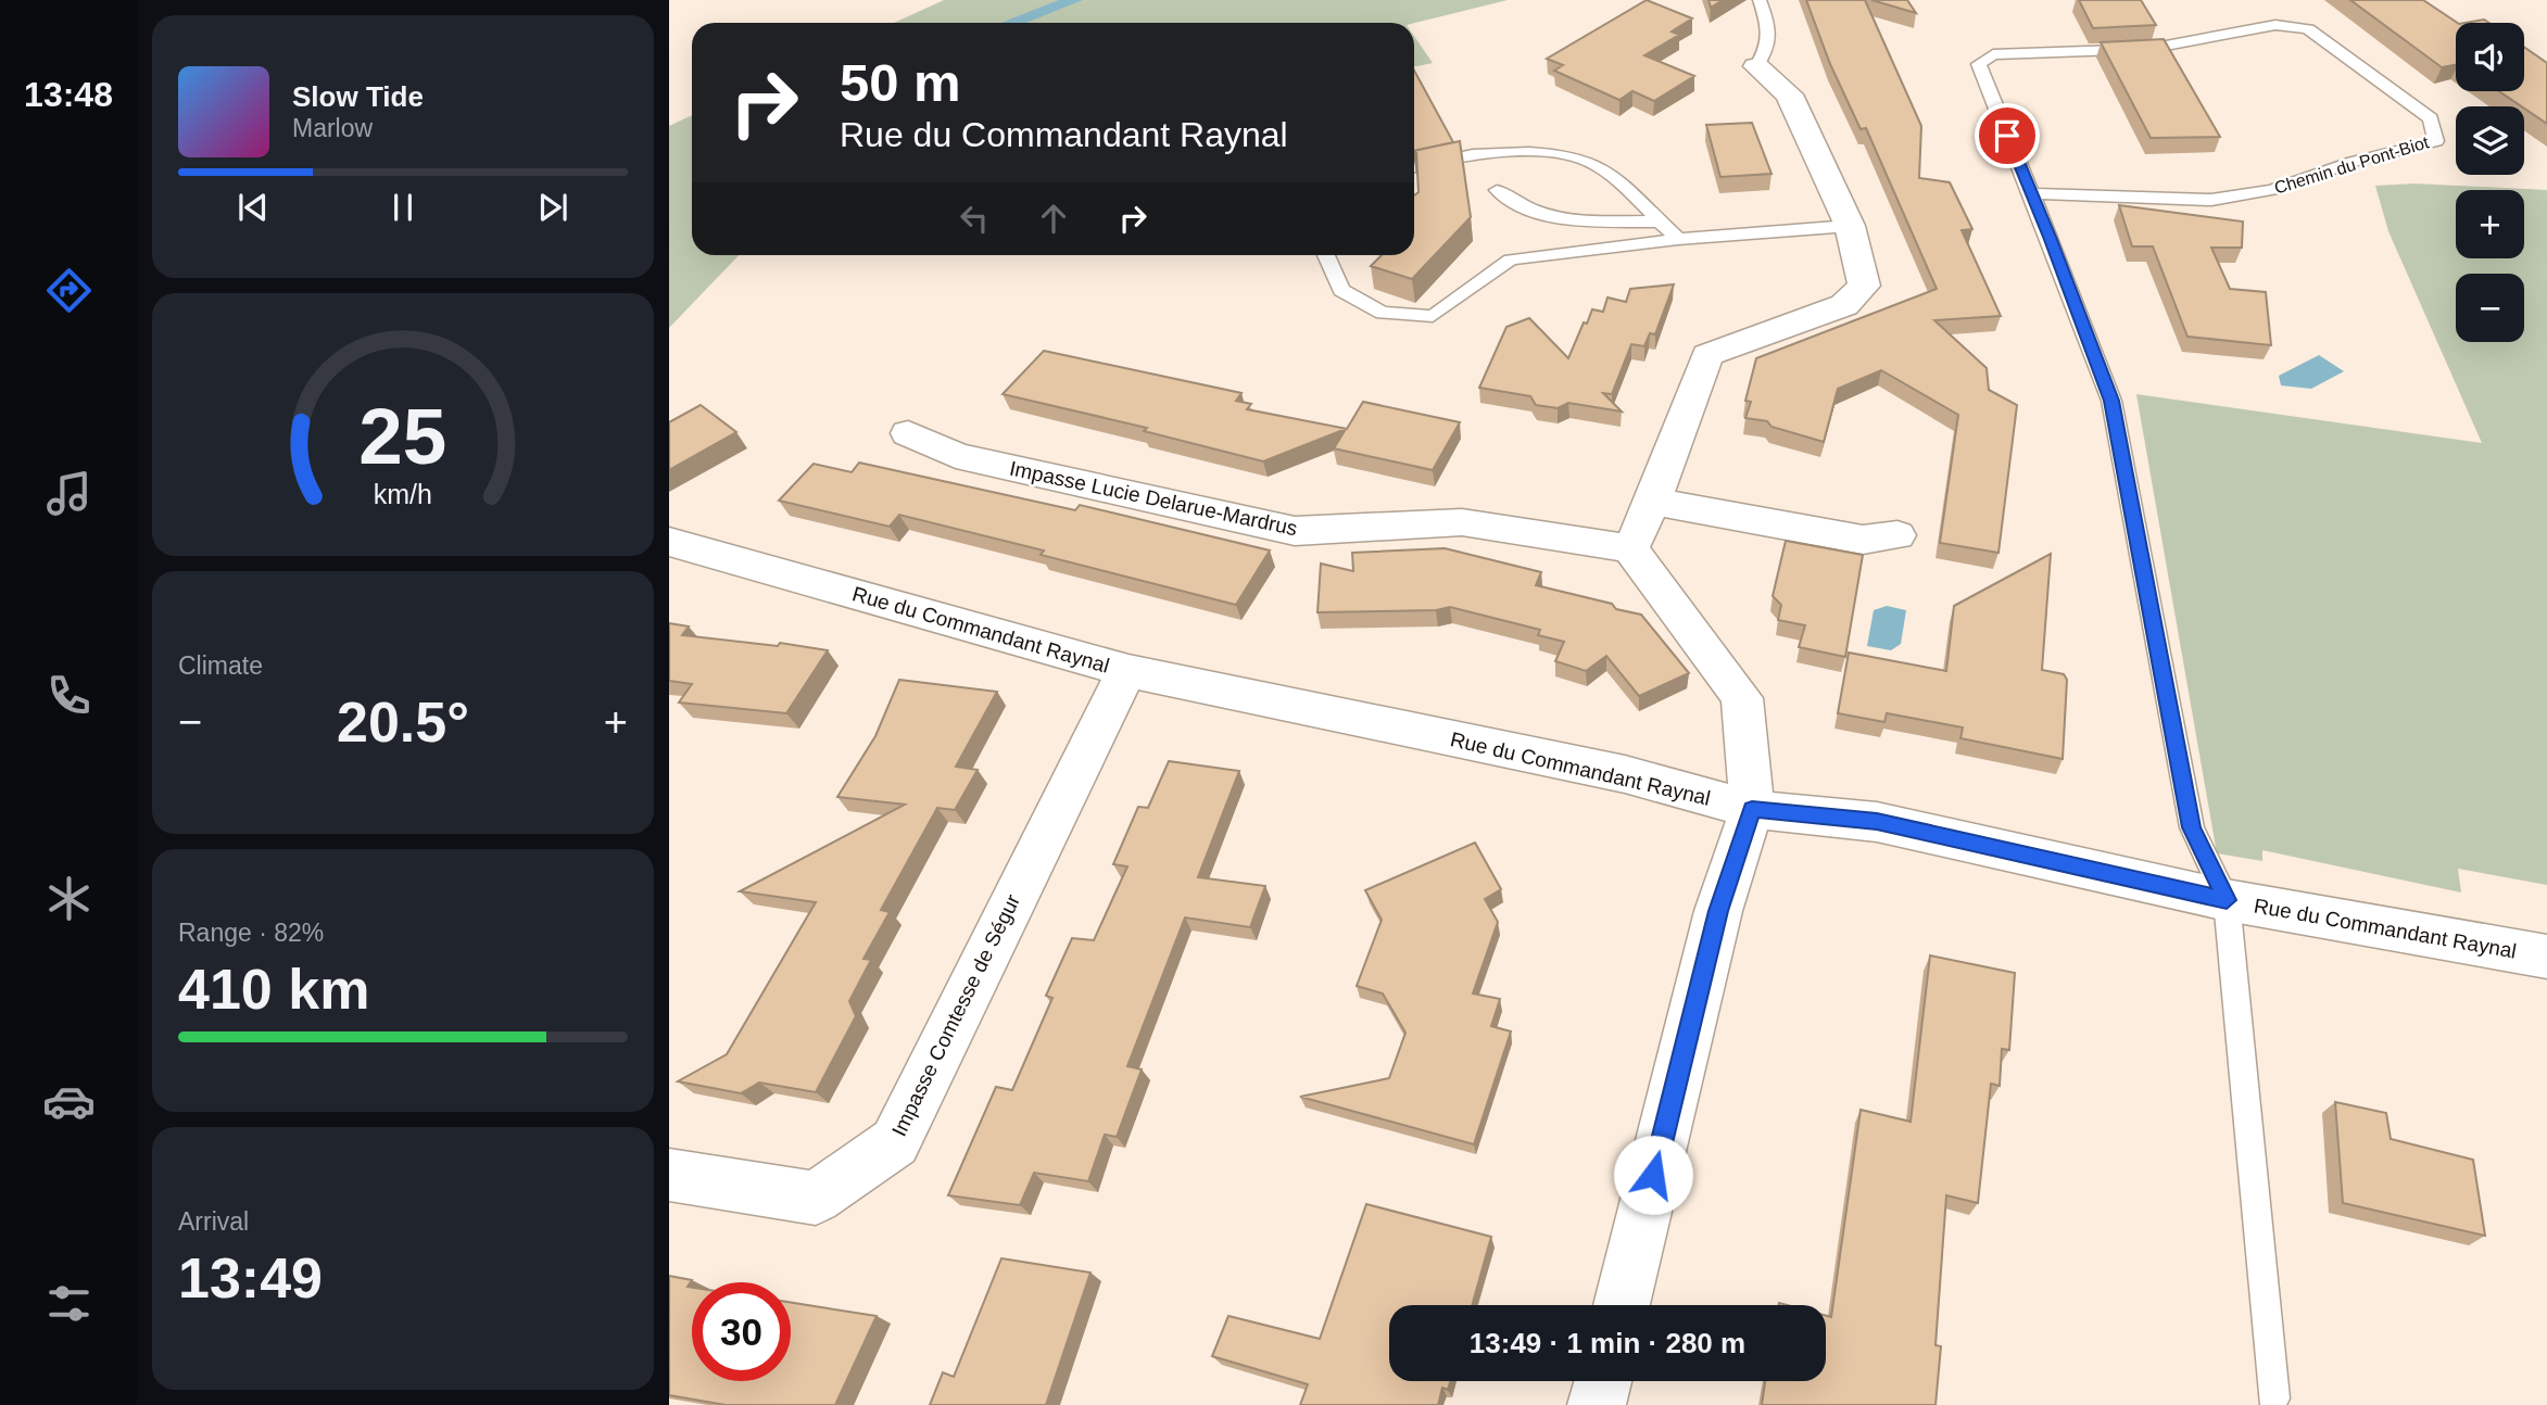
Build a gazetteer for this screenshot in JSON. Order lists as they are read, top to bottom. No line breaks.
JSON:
{"streets":{"street":["Impasse Lucie Delarue-Mardrus","Rue du Commandant Raynal","Impasse Comtesse de Ségur"],"lane":["Chemin du Pont-Biot"]},"crossings":[["Chemin du Pont-Biot","Rue du Commandant Raynal"],["Rue du Commandant Raynal","Impasse Comtesse de Ségur"]],"page":{"tabs":"13:48","map_buttons":["+","−"],"turn":["50 m","Rue du Commandant Raynal"],"song":["Slow Tide","Marlow"],"tile":["Climate",["Range · 82%","410 km"],["Arrival","13:49"]],"heat":["−","20.5°","+"],"limit":"30","trip":"13:49 · 1 min · 280 m","gauge":["25","km/h"]}}
